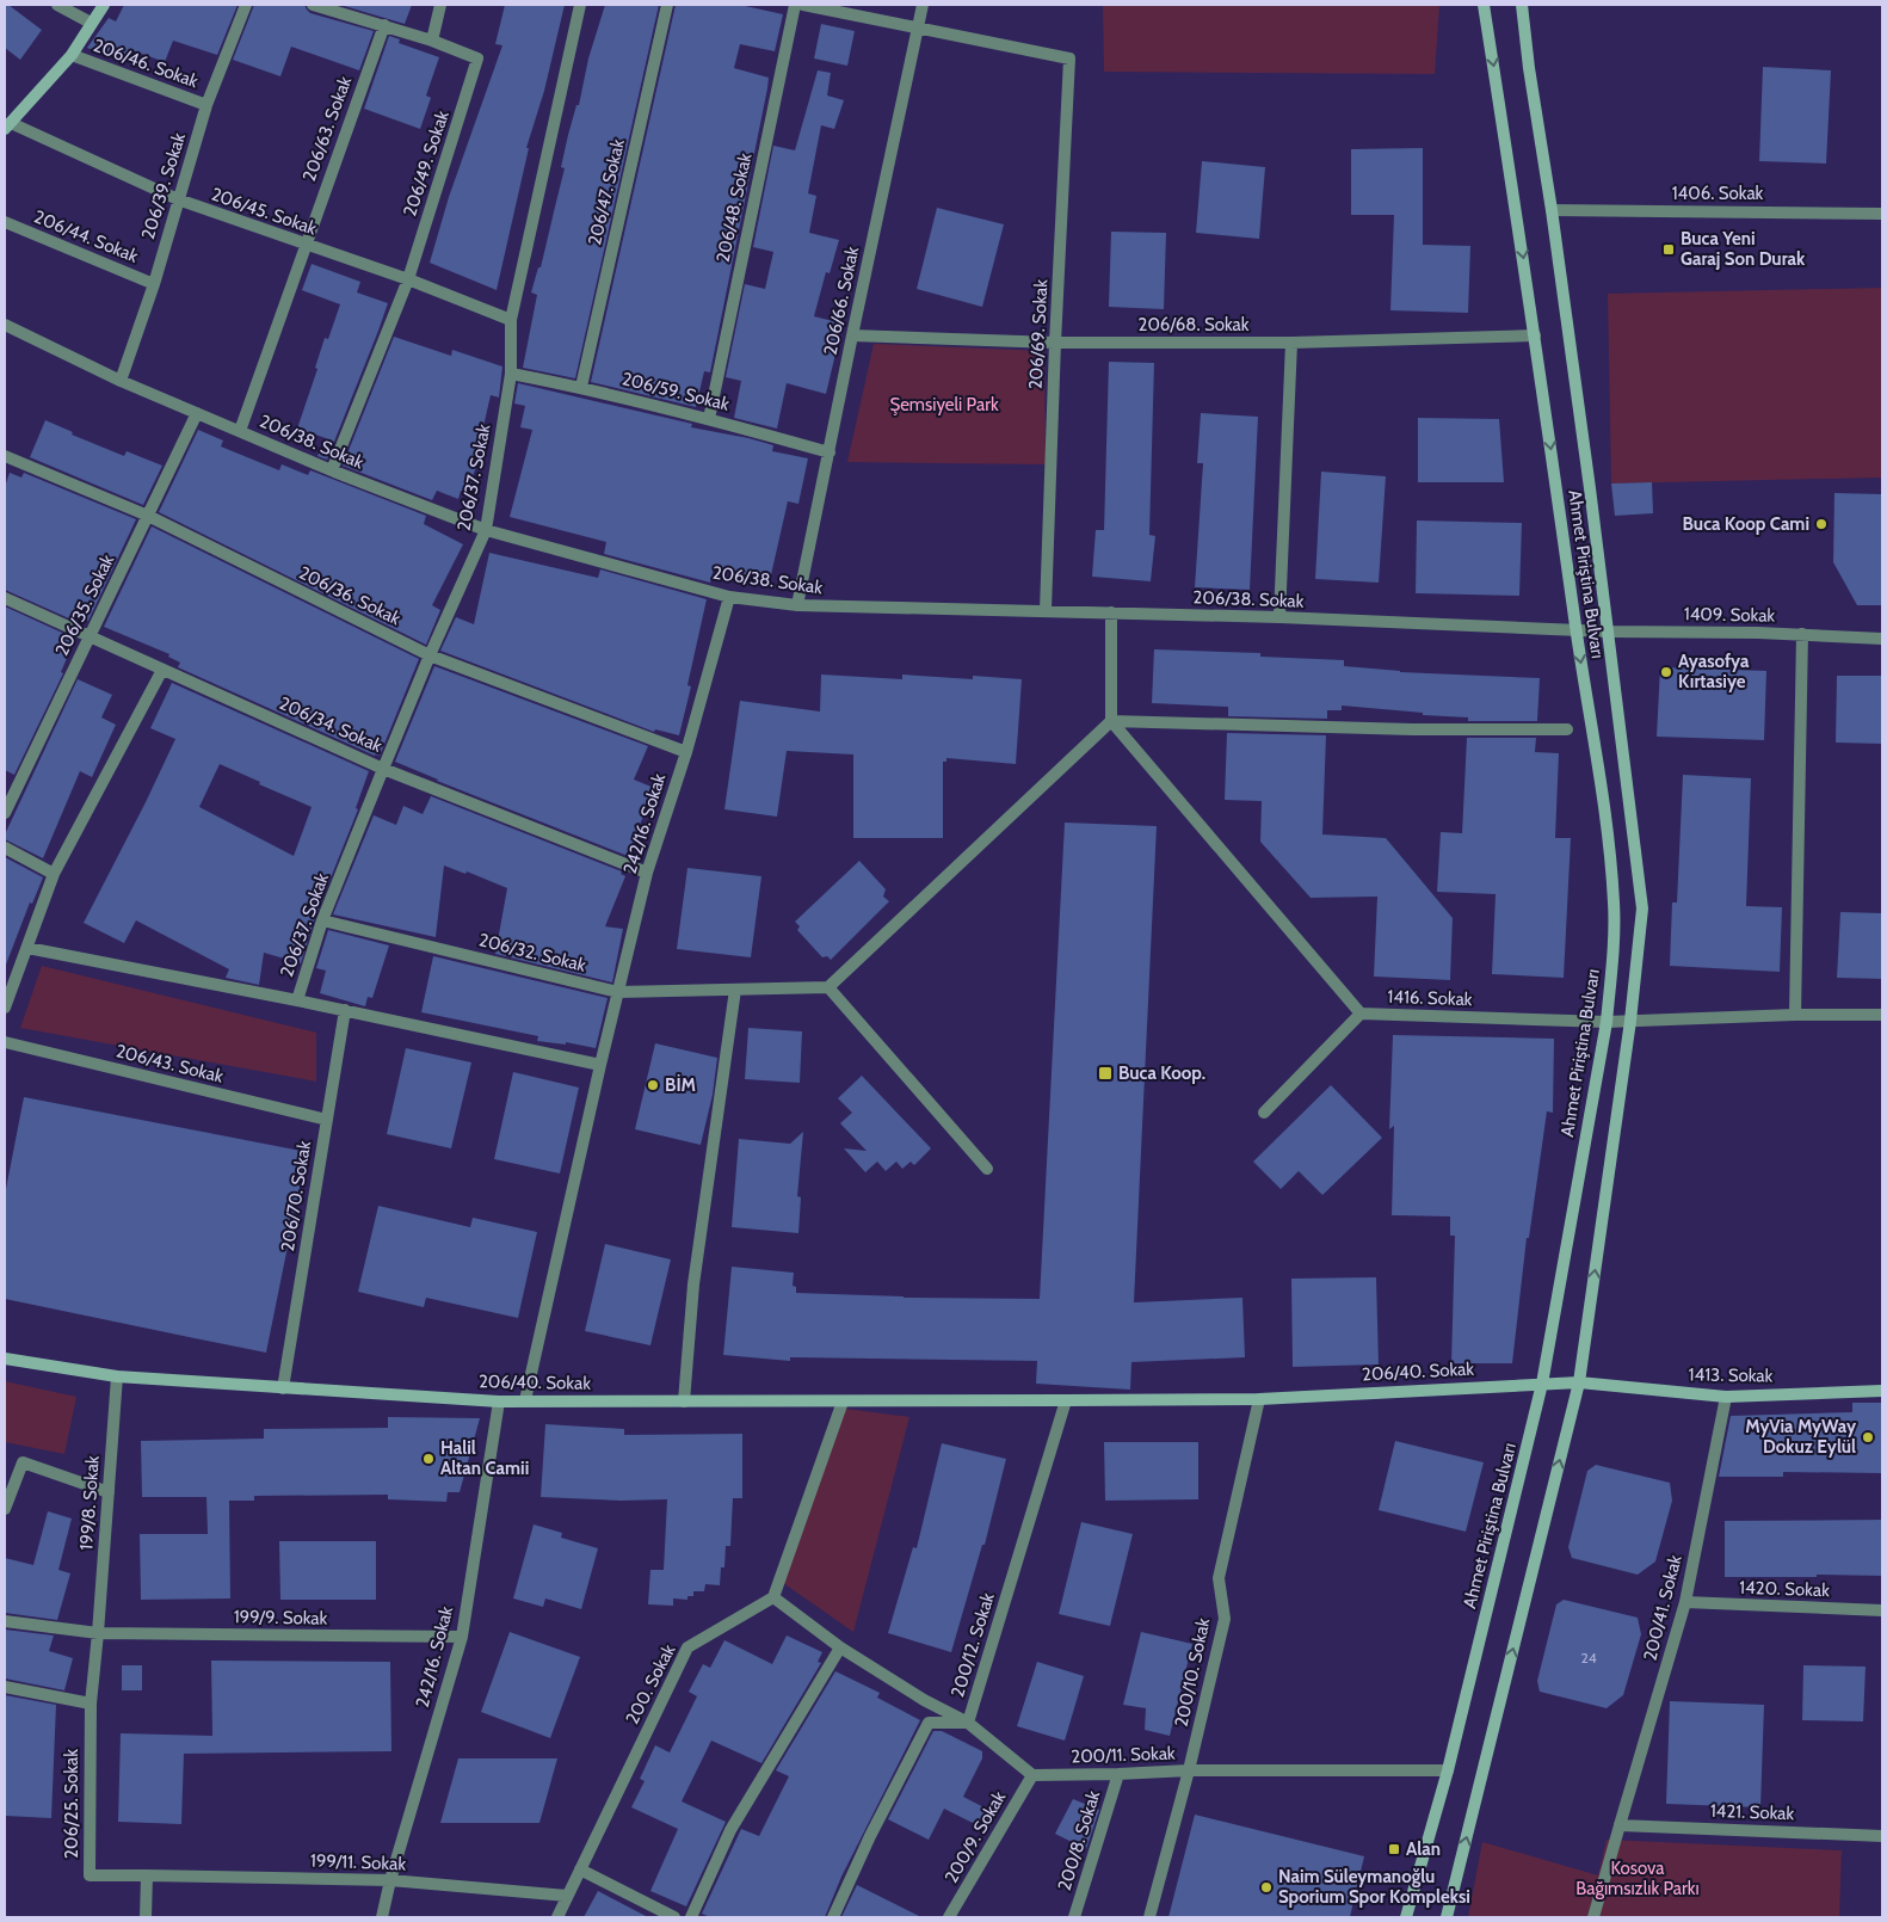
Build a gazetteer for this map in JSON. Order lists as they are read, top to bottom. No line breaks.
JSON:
{"streets":{"main road":["Ahmet Piriştina Bulvarı","206/40. Sokak","1413. Sokak"],"street":["206/46. Sokak","206/63. Sokak","206/49. Sokak","206/39. Sokak","206/47. Sokak","1406. Sokak","206/48. Sokak","206/45. Sokak","206/44. Sokak","206/66. Sokak","206/68. Sokak","206/69. Sokak","206/59. Sokak","206/38. Sokak","206/37. Sokak","206/36. Sokak","206/35. Sokak","1409. Sokak","206/34. Sokak","242/16. Sokak","206/32. Sokak","1416. Sokak","206/43. Sokak","206/70. Sokak","199/8. Sokak","1420. Sokak","200/41. Sokak","199/9. Sokak","200/12. Sokak","200/10. Sokak","200. Sokak","200/11. Sokak","206/25. Sokak","1421. Sokak","200/9. Sokak","200/8. Sokak","199/11. Sokak"]},"crossings":[["206/46. Sokak","206/39. Sokak"],["206/63. Sokak","206/45. Sokak"],["206/63. Sokak","206/38. Sokak"],["206/49. Sokak","206/45. Sokak"],["206/49. Sokak","206/38. Sokak"],["206/39. Sokak","206/45. Sokak"],["206/39. Sokak","206/44. Sokak"],["206/39. Sokak","206/38. Sokak"],["206/47. Sokak","206/59. Sokak"],["1406. Sokak","Ahmet Piriştina Bulvarı"],["206/48. Sokak","206/59. Sokak"],["206/45. Sokak","206/37. Sokak"],["206/66. Sokak","206/68. Sokak"],["206/66. Sokak","206/69. Sokak"],["206/66. Sokak","206/59. Sokak"],["206/66. Sokak","206/38. Sokak"],["206/68. Sokak","206/69. Sokak"],["206/68. Sokak","Ahmet Piriştina Bulvarı"],["206/69. Sokak","206/38. Sokak"],["206/59. Sokak","206/37. Sokak"],["206/38. Sokak","206/37. Sokak"],["206/38. Sokak","Ahmet Piriştina Bulvarı"],["206/38. Sokak","206/35. Sokak"],["206/38. Sokak","1409. Sokak"],["206/38. Sokak","242/16. Sokak"],["206/37. Sokak","206/36. Sokak"],["206/37. Sokak","206/34. Sokak"],["206/37. Sokak","206/32. Sokak"],["206/37. Sokak","206/70. Sokak"],["Ahmet Piriştina Bulvarı","1409. Sokak"],["Ahmet Piriştina Bulvarı","1416. Sokak"],["Ahmet Piriştina Bulvarı","206/40. Sokak"],["Ahmet Piriştina Bulvarı","1413. Sokak"],["Ahmet Piriştina Bulvarı","200/11. Sokak"],["206/36. Sokak","206/35. Sokak"],["206/36. Sokak","242/16. Sokak"],["206/35. Sokak","206/34. Sokak"],["206/34. Sokak","242/16. Sokak"],["242/16. Sokak","206/32. Sokak"],["242/16. Sokak","206/40. Sokak"],["242/16. Sokak","199/9. Sokak"],["242/16. Sokak","199/11. Sokak"],["206/43. Sokak","206/70. Sokak"],["206/70. Sokak","206/40. Sokak"],["206/40. Sokak","1413. Sokak"],["206/40. Sokak","199/8. Sokak"],["206/40. Sokak","200/12. Sokak"],["206/40. Sokak","200/10. Sokak"],["1413. Sokak","200/41. Sokak"],["199/8. Sokak","199/9. Sokak"],["199/8. Sokak","206/25. Sokak"],["1420. Sokak","200/41. Sokak"],["200/41. Sokak","1421. Sokak"],["199/9. Sokak","206/25. Sokak"],["200/10. Sokak","200/11. Sokak"],["200. Sokak","199/11. Sokak"],["200/11. Sokak","200/9. Sokak"],["200/11. Sokak","200/8. Sokak"],["206/25. Sokak","199/11. Sokak"]],"parks":["Şemsiyeli Park","Kosova Bağımsızlık Parkı"],"places":{"transit":["Buca Yeni Garaj Son Durak","Buca Koop.","Alan"],"other":["Buca Koop Cami","Ayasofya Kırtasiye","BİM","MyVia MyWay Dokuz Eylül","Halil Altan Camii","Naim Süleymanoğlu Sporium Spor Kompleksi"]},"house_numbers":["24"]}
